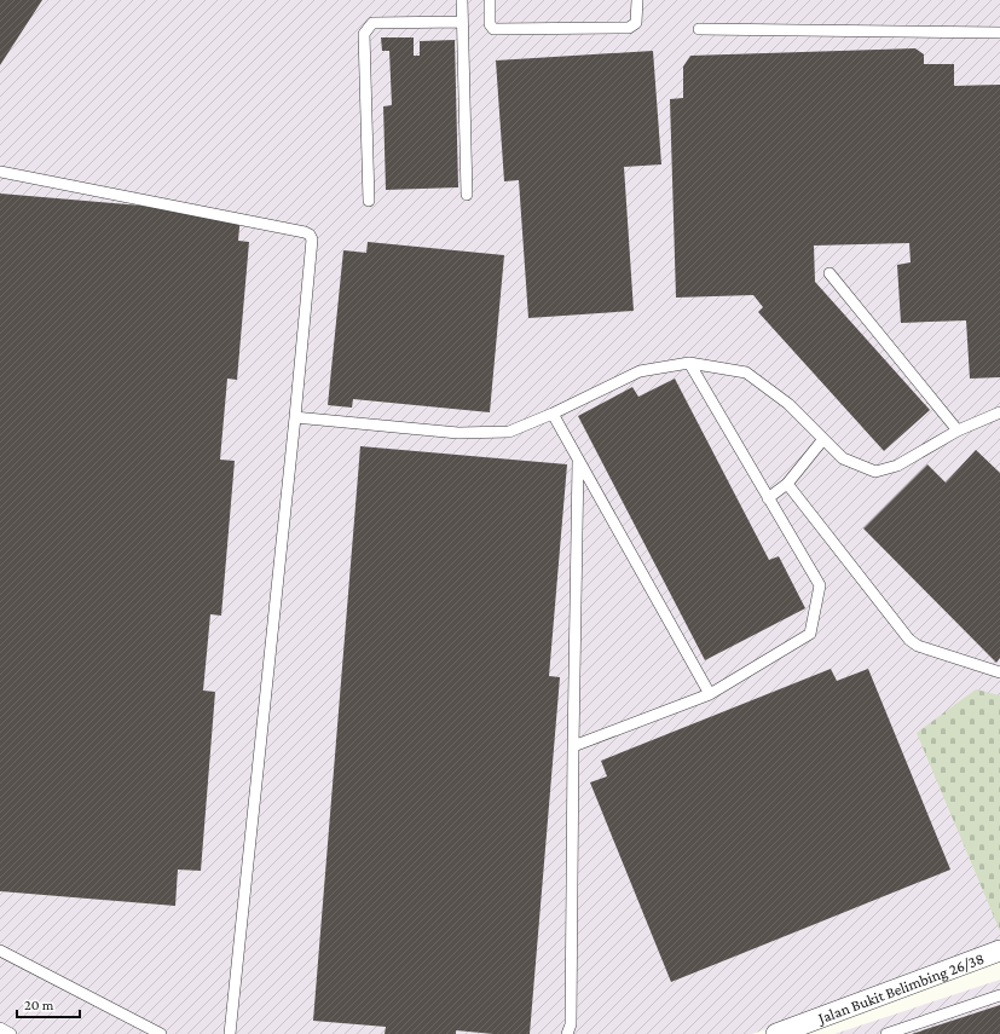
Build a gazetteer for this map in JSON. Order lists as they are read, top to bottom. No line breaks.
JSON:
{"streets":{"street":["Jalan Bukit Belimbing 26/38"]},"scale_bar":"20 m"}
